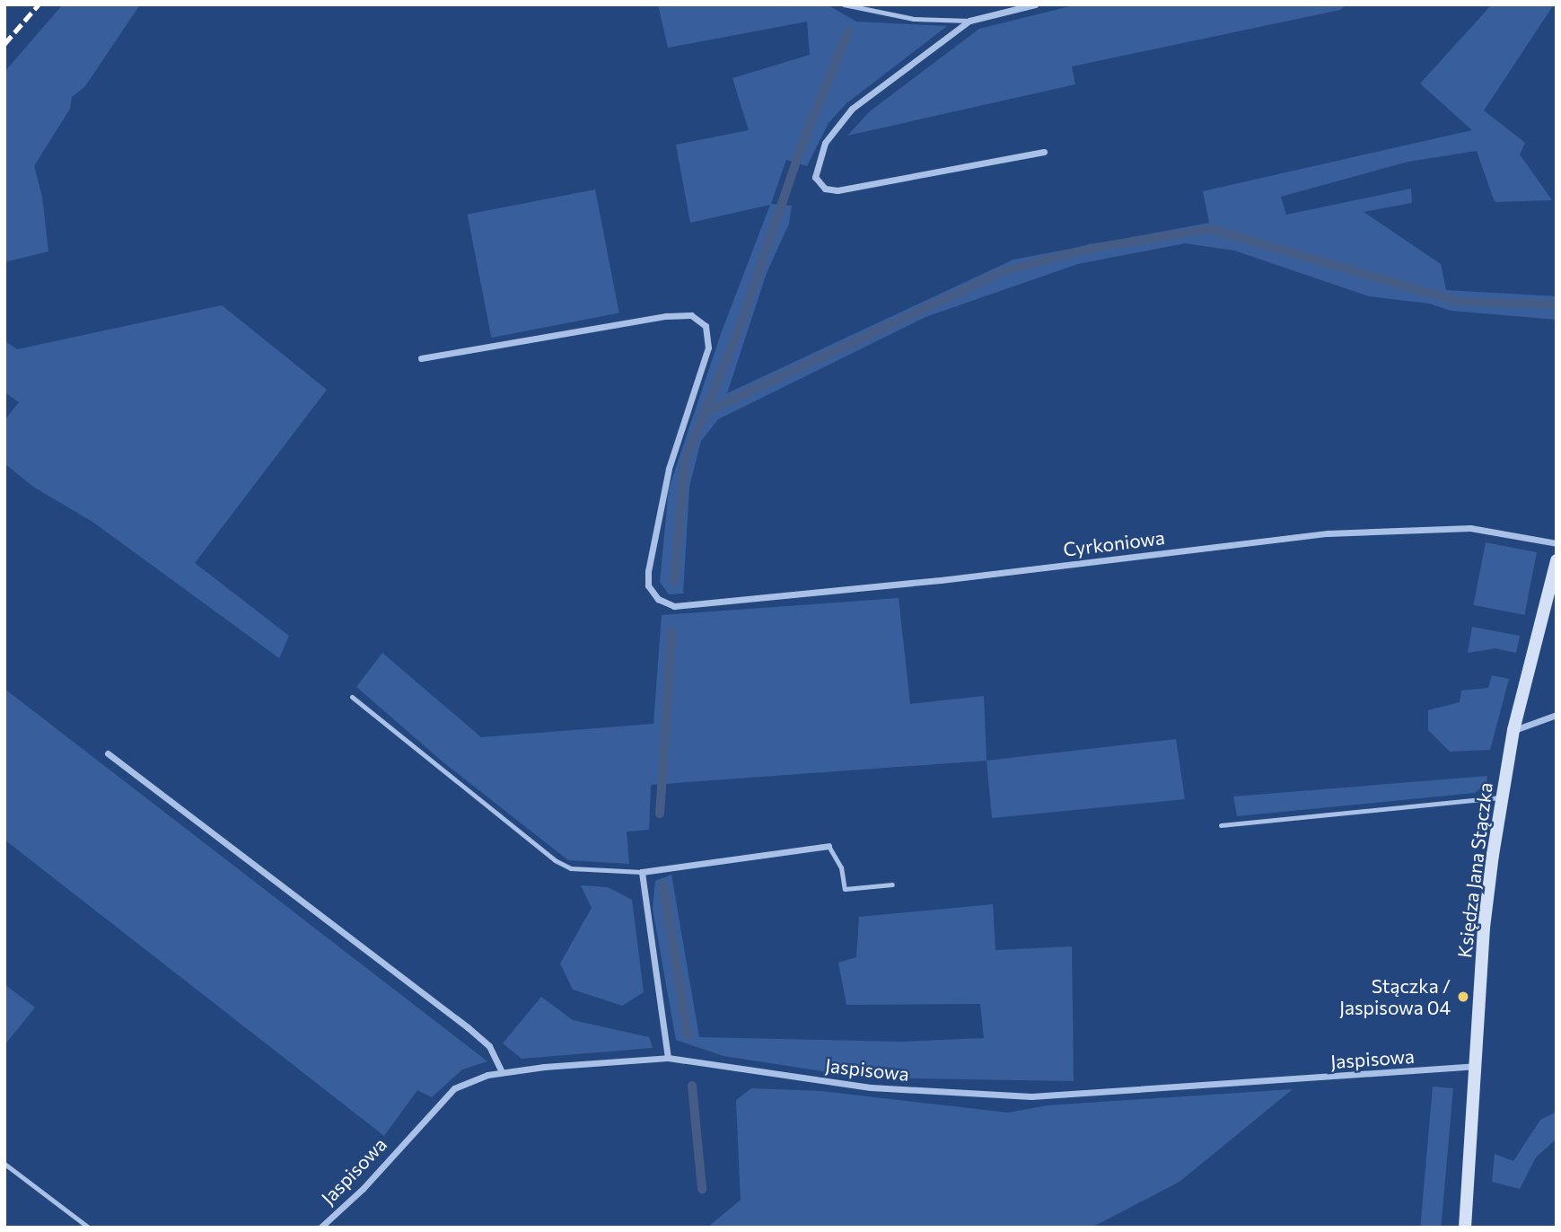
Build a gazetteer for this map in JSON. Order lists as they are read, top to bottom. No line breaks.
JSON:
{"streets":{"street":["Cyrkoniowa","Księdza Jana Stączka","Jaspisowa"]},"crossings":[["Księdza Jana Stączka","Jaspisowa"]],"places":["Stączka / Jaspisowa 04"]}
